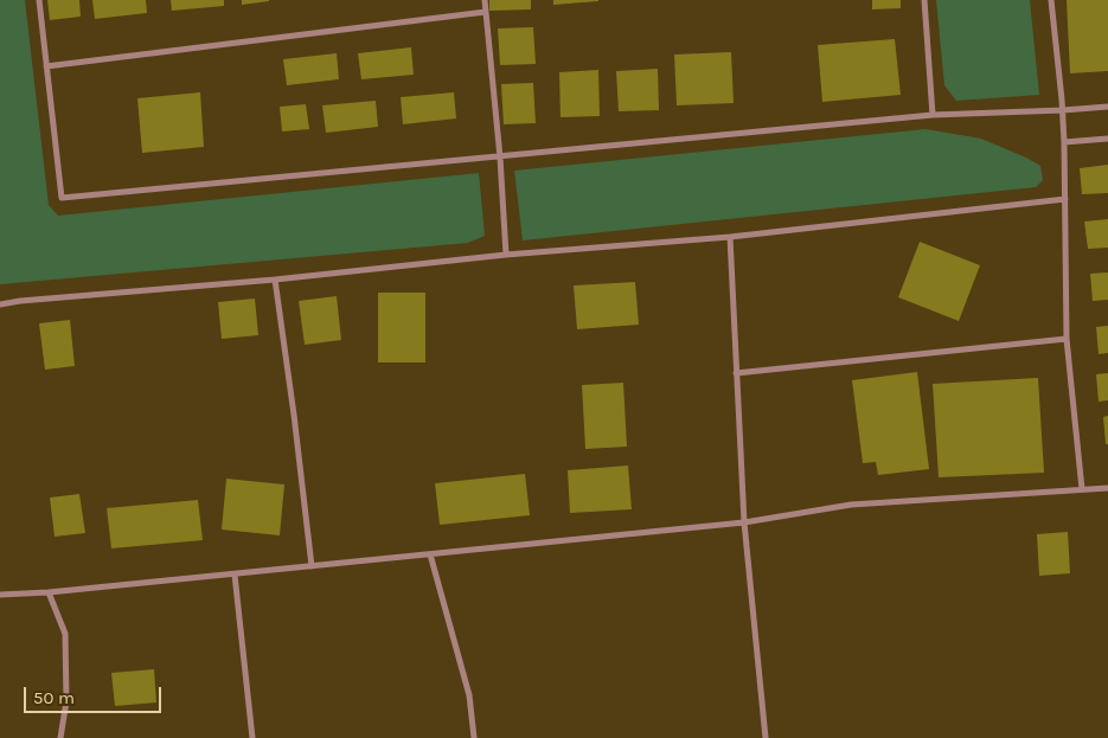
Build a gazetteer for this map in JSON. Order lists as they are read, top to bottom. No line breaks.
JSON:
{"scale_bar":"50 m"}
